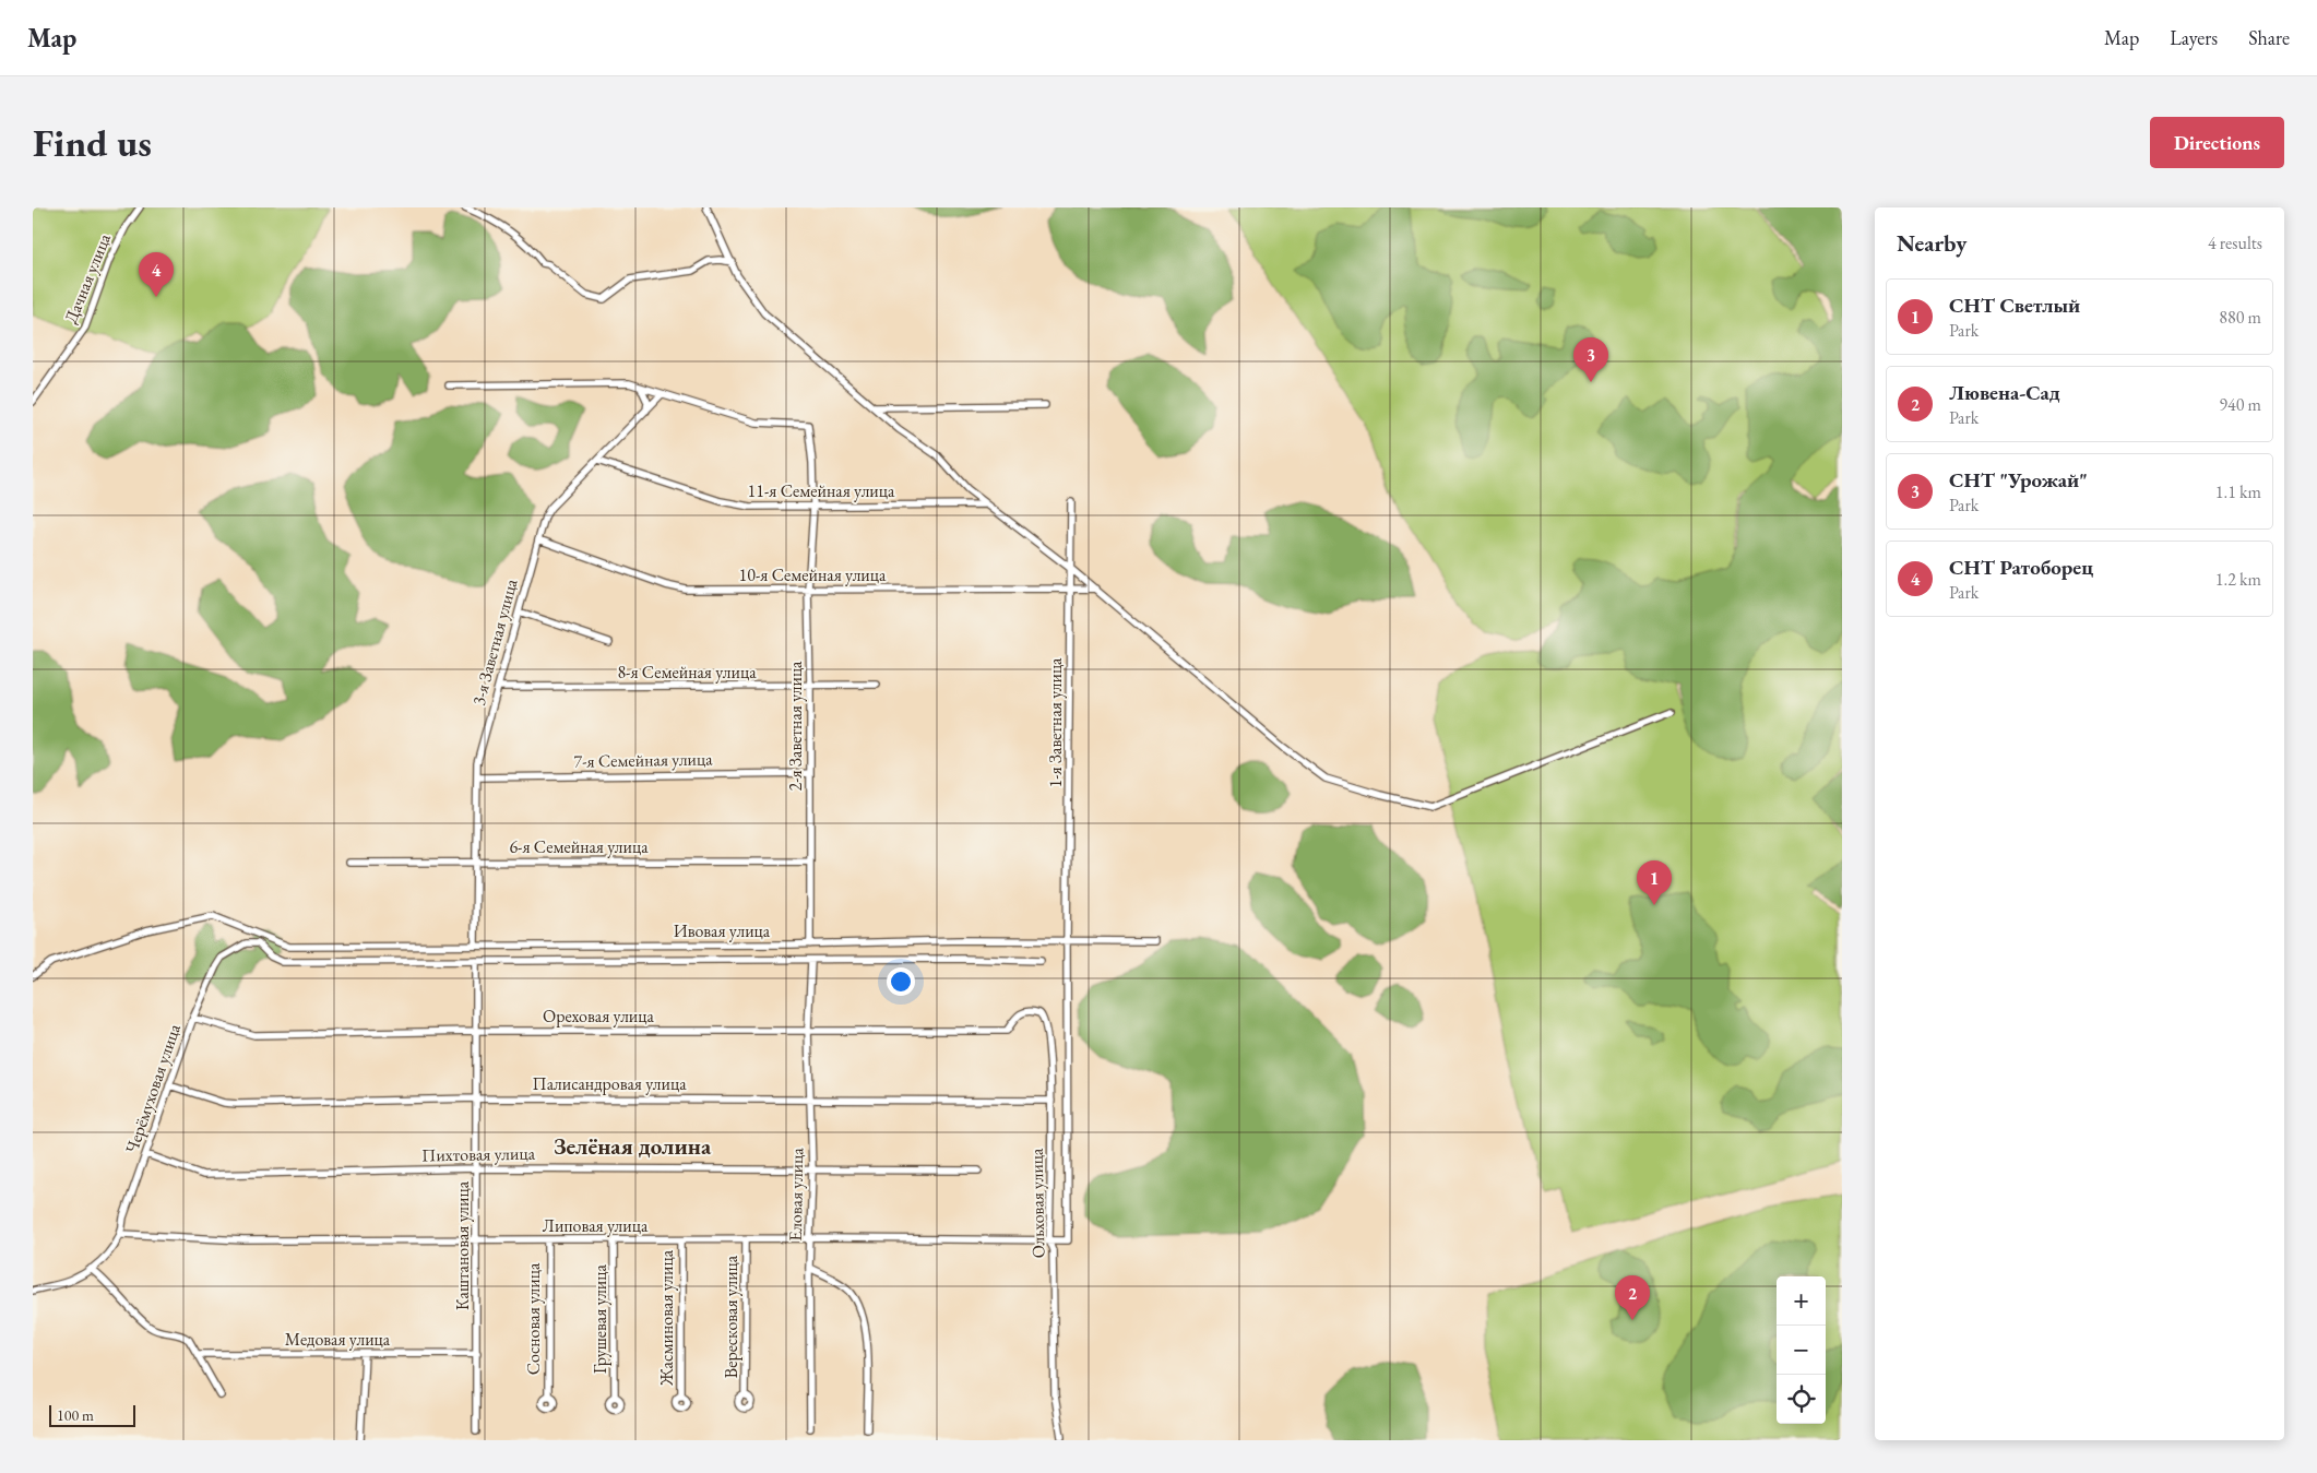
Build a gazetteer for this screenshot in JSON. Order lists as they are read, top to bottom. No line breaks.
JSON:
{"streets":{"street":["Дачная улица","11-я Семейная улица","10-я Семейная улица","3-я Заветная улица","8-я Семейная улица","1-я Заветная улица","2-я Заветная улица","7-я Семейная улица","6-я Семейная улица","Ивовая улица","Ореховая улица","Палисандровая улица","Черёмуховая улица","Пихтовая улица","Еловая улица","Ольховая улица","Липовая улица","Каштановая улица","Вересковая улица","Жасминовая улица","Сосновая улица","Грушевая улица","Медовая улица"]},"crossings":[["11-я Семейная улица","3-я Заветная улица"],["11-я Семейная улица","2-я Заветная улица"],["10-я Семейная улица","3-я Заветная улица"],["10-я Семейная улица","1-я Заветная улица"],["10-я Семейная улица","2-я Заветная улица"],["3-я Заветная улица","8-я Семейная улица"],["3-я Заветная улица","2-я Заветная улица"],["3-я Заветная улица","7-я Семейная улица"],["3-я Заветная улица","6-я Семейная улица"],["3-я Заветная улица","Ивовая улица"],["8-я Семейная улица","2-я Заветная улица"],["1-я Заветная улица","Ивовая улица"],["1-я Заветная улица","Липовая улица"],["2-я Заветная улица","7-я Семейная улица"],["2-я Заветная улица","6-я Семейная улица"],["2-я Заветная улица","Ивовая улица"],["Ивовая улица","Черёмуховая улица"],["Ивовая улица","Еловая улица"],["Ивовая улица","Каштановая улица"],["Ореховая улица","Черёмуховая улица"],["Ореховая улица","Еловая улица"],["Ореховая улица","Ольховая улица"],["Ореховая улица","Каштановая улица"],["Палисандровая улица","Черёмуховая улица"],["Палисандровая улица","Еловая улица"],["Палисандровая улица","Ольховая улица"],["Палисандровая улица","Каштановая улица"],["Черёмуховая улица","Пихтовая улица"],["Черёмуховая улица","Липовая улица"],["Пихтовая улица","Еловая улица"],["Пихтовая улица","Каштановая улица"],["Еловая улица","Липовая улица"],["Ольховая улица","Липовая улица"],["Липовая улица","Каштановая улица"],["Липовая улица","Вересковая улица"],["Липовая улица","Жасминовая улица"],["Липовая улица","Сосновая улица"],["Липовая улица","Грушевая улица"],["Каштановая улица","Медовая улица"]],"districts":["Зелёная долина"],"scale_bar":"100 m","page":{"header":"Map","nav":["Map","Layers","Share"],"buttons":"Directions","title":"Find us","heading":["Nearby","4 results"],"pins":["4","3","1","2"],"list":[{"mark":"1","name":"СНТ Светлый","note":"Park","value":"880 m"},{"mark":"2","name":"Лювена-Сад","note":"Park","value":"940 m"},{"mark":"3","name":"СНТ \"Урожай\"","note":"Park","value":"1.1 km"},{"mark":"4","name":"СНТ Ратоборец","note":"Park","value":"1.2 km"}],"map_buttons":["+","−"],"scale":"100 m"}}
